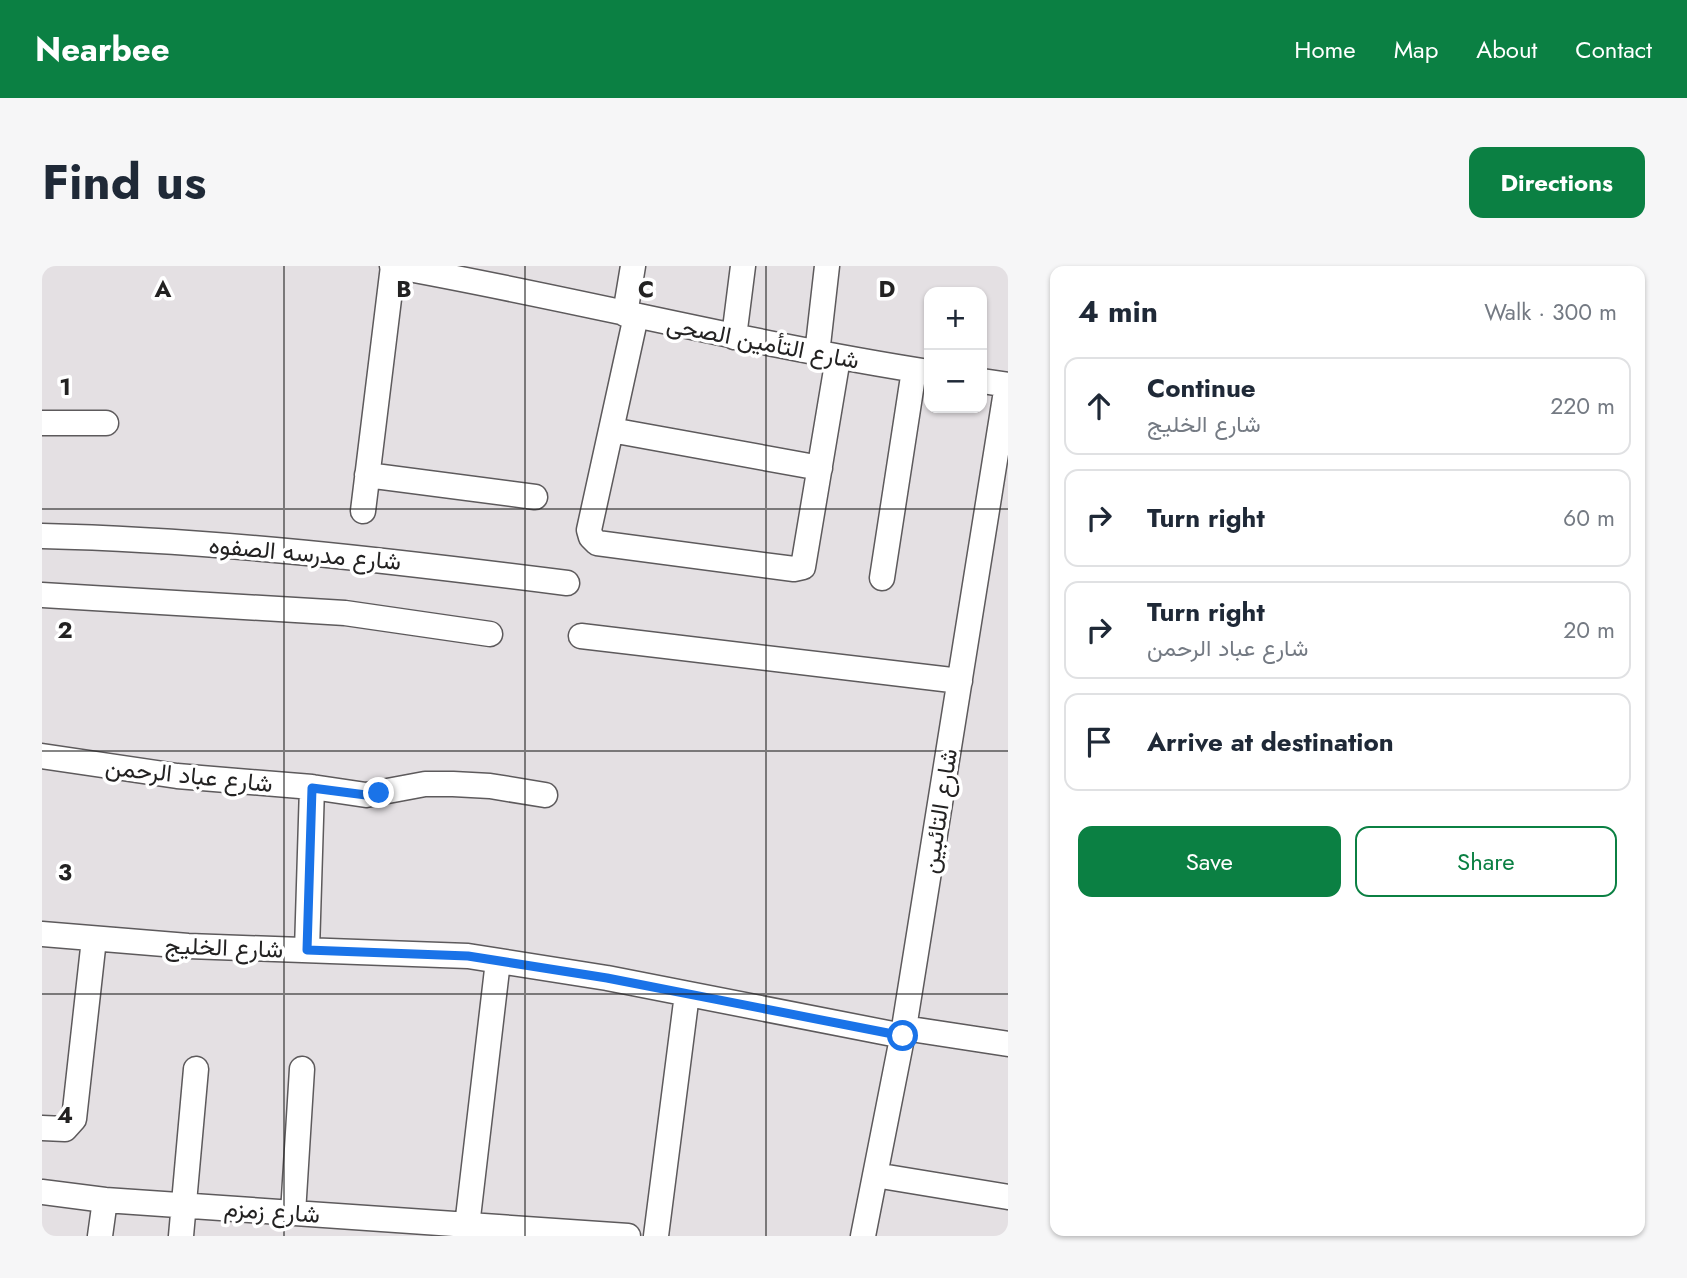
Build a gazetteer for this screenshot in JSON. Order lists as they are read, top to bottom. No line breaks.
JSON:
{"streets":{"street":["شارع التأمين الصحى","شارع مدرسه الصفوه","شارع عباد الرحمن","شارع التائبين","شارع الخليج","شارع زمزم"]},"crossings":[["شارع التائبين","شارع الخليج"]],"page":{"header":"Nearbee","nav":["Home","Map","About","Contact"],"title":"Find us","buttons":["Directions",["Save","Share"]],"heading":["4 min","Walk · 300 m"],"map_buttons":["+","−"],"list":[["Continue","شارع الخليج","220 m"],["Turn right","60 m"],["Turn right","شارع عباد الرحمن","20 m"],"Arrive at destination"]},"grid":{"columns":["A","B","C","D"],"rows":["1","2","3","4"]}}
